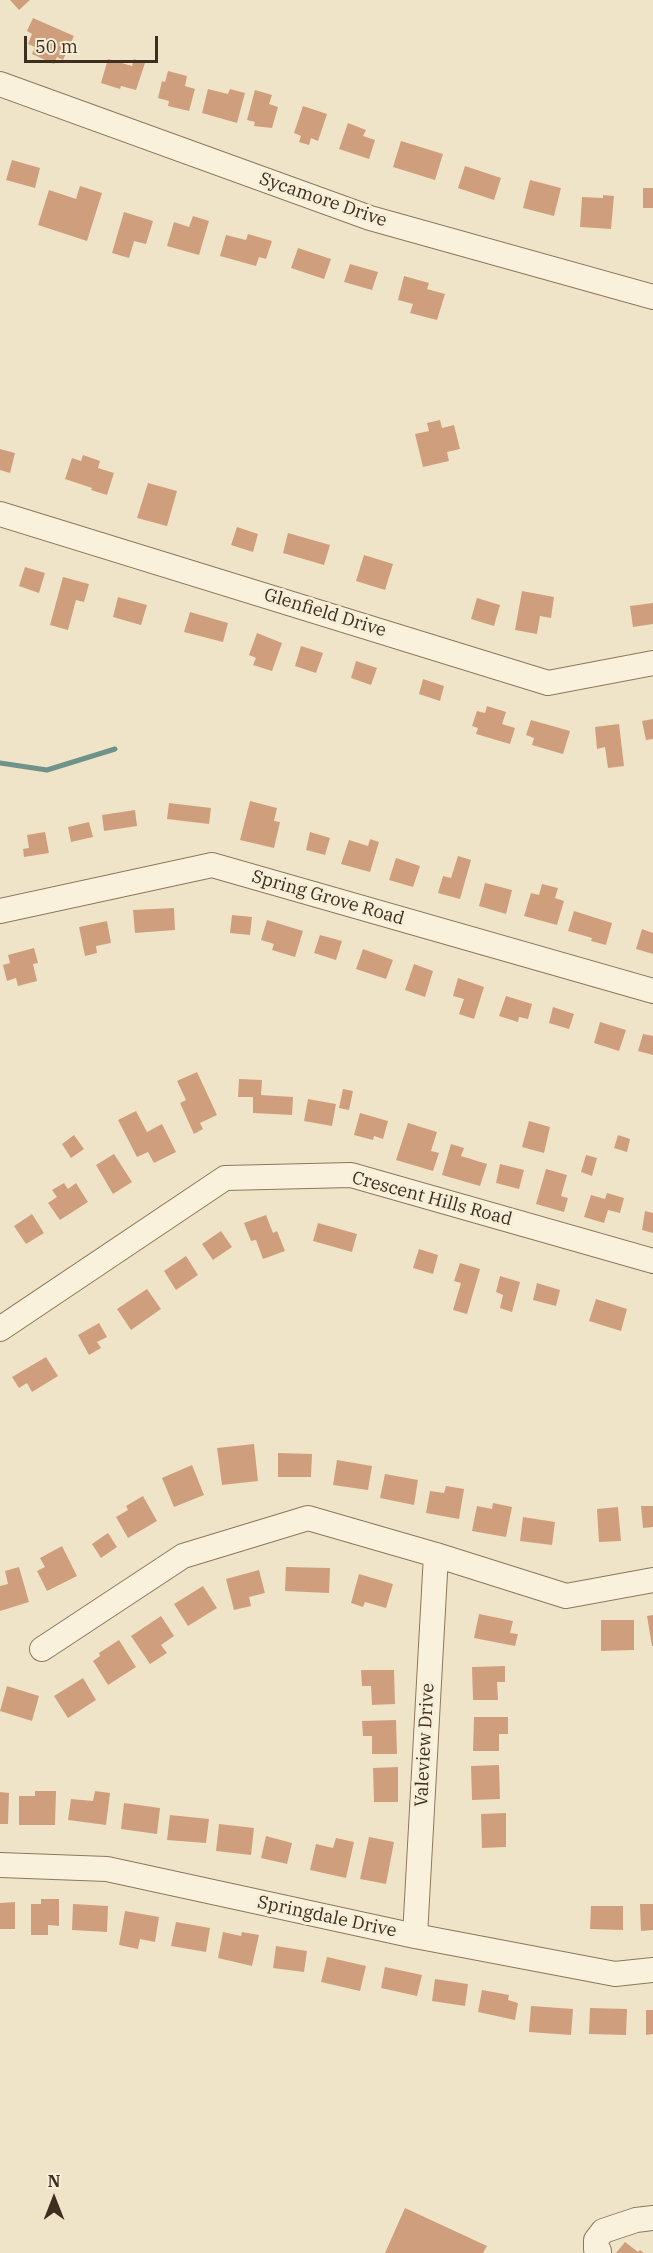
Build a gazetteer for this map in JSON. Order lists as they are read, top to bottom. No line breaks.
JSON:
{"streets":{"street":["Sycamore Drive","Glenfield Drive","Spring Grove Road","Crescent Hills Road","Valeview Drive","Springdale Drive"]},"crossings":[["Valeview Drive","Springdale Drive"]],"scale_bar":"50 m","north":"top"}
